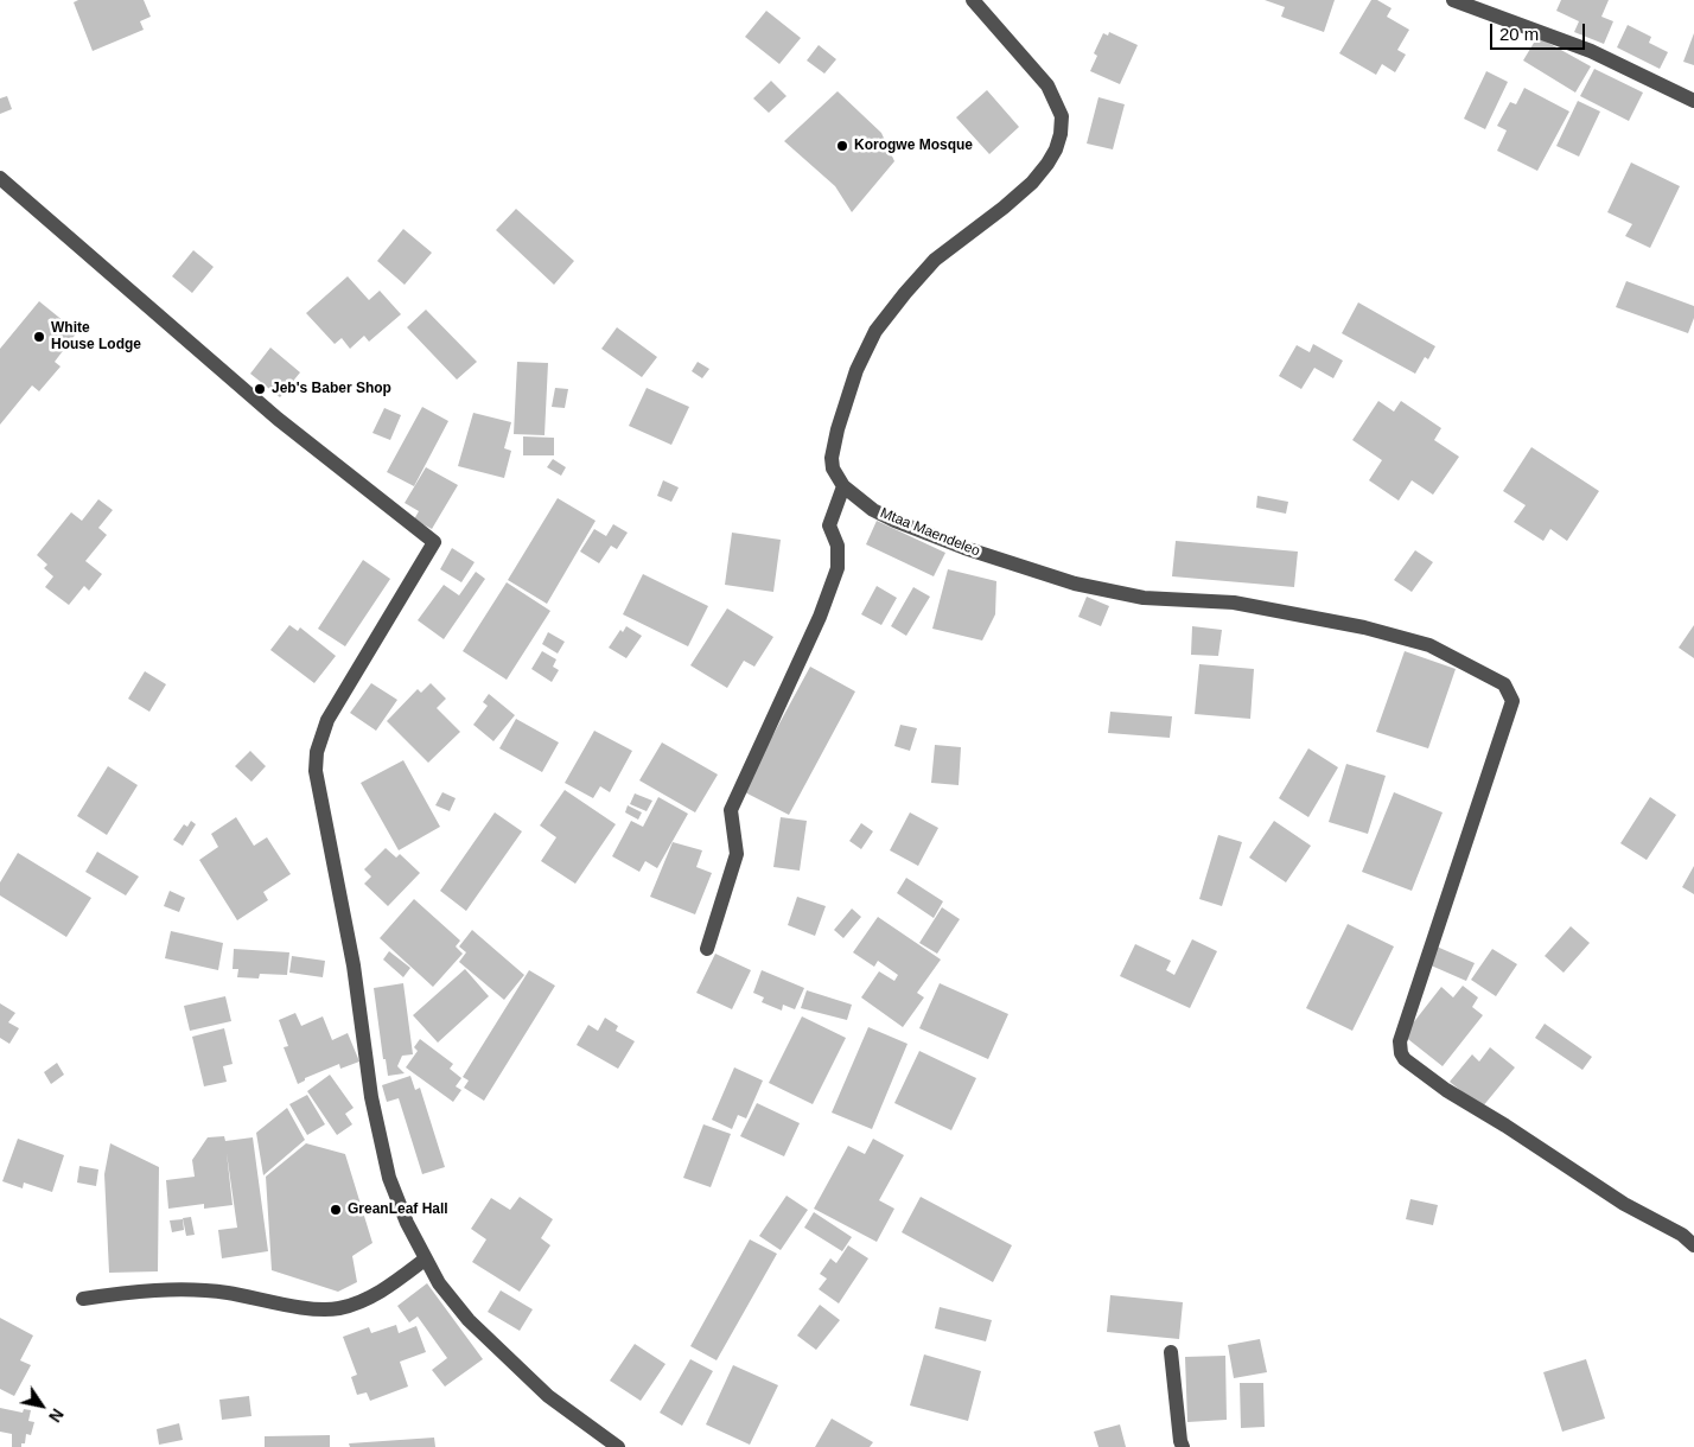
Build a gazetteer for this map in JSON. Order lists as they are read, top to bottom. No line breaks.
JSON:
{"streets":{"street":["Mtaa Maendeleo"]},"places":["Korogwe Mosque","White House Lodge","Jeb's Baber Shop","GreanLeaf Hall"],"scale_bar":"20 m","north":"bottom right"}
